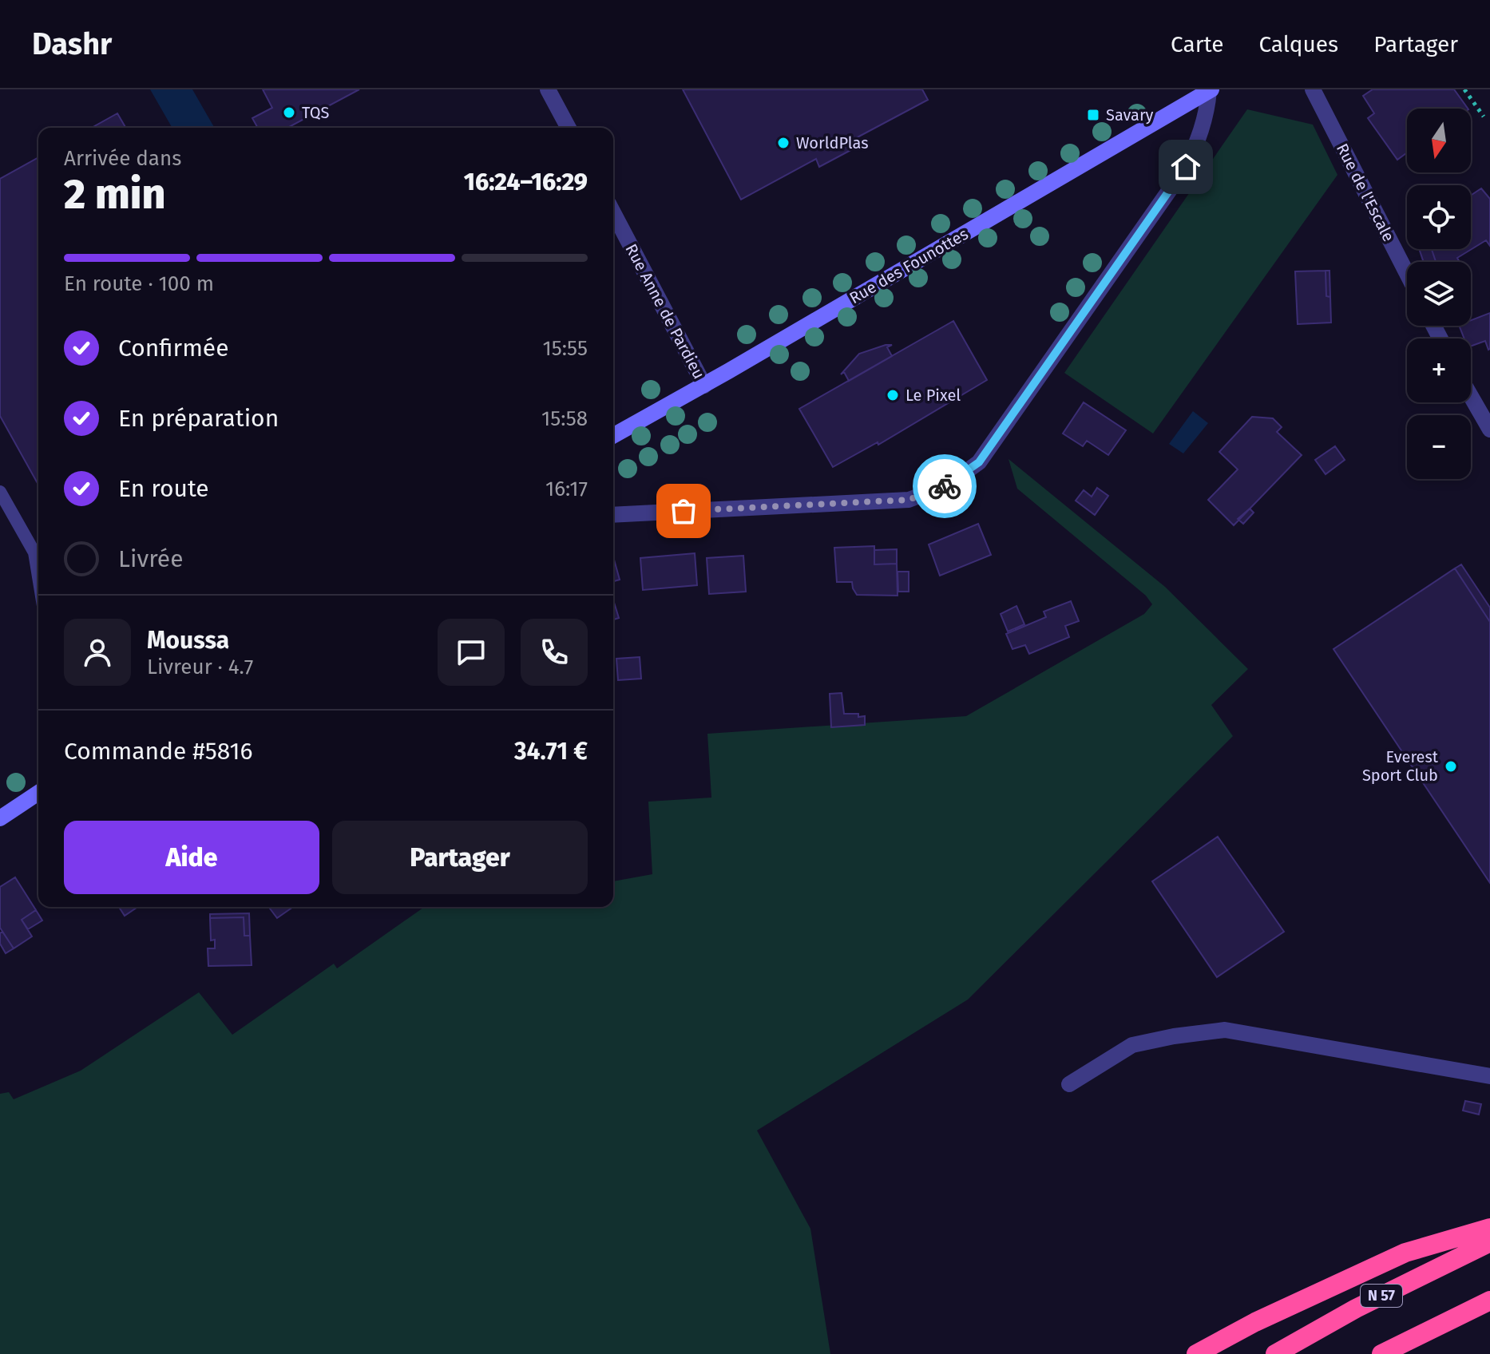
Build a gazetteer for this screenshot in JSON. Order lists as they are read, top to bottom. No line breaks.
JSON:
{"streets":{"highway":["N 57"],"street":["Rue de l'Escale","Rue des Founottes","Rue Anne de Pardieu"]},"crossings":[["Rue des Founottes","Rue Anne de Pardieu"]],"places":{"other":["TQS","WorldPlas","Le Pixel","Everest Sport Club"],"transit":["Savary"]},"north":"bottom","page":{"header":"Dashr","nav":["Carte","Calques","Partager"],"map_buttons":["+","−"],"heading":["2 min","Arrivée dans","16:24–16:29"],"panel":["Moussa","Livreur · 4.7","Commande #5816","34.71 €"],"bar":"En route · 100 m","list":[["Confirmée","15:55"],["En préparation","15:58"],["En route","16:17"],"Livrée"],"buttons":["Aide","Partager"]}}
